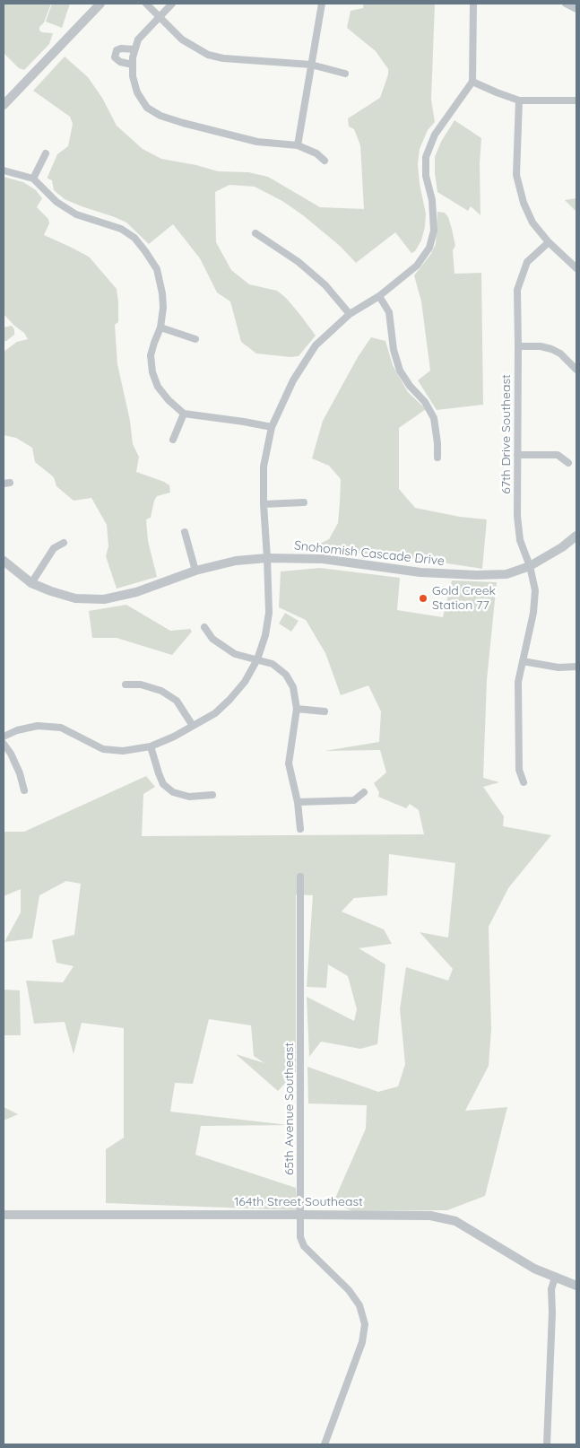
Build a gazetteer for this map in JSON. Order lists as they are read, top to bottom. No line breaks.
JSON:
{"streets":{"street":["67th Drive Southeast","Snohomish Cascade Drive","65th Avenue Southeast","164th Street Southeast"]},"crossings":[["67th Drive Southeast","Snohomish Cascade Drive"],["65th Avenue Southeast","164th Street Southeast"]],"places":["Gold Creek Station 77"]}
